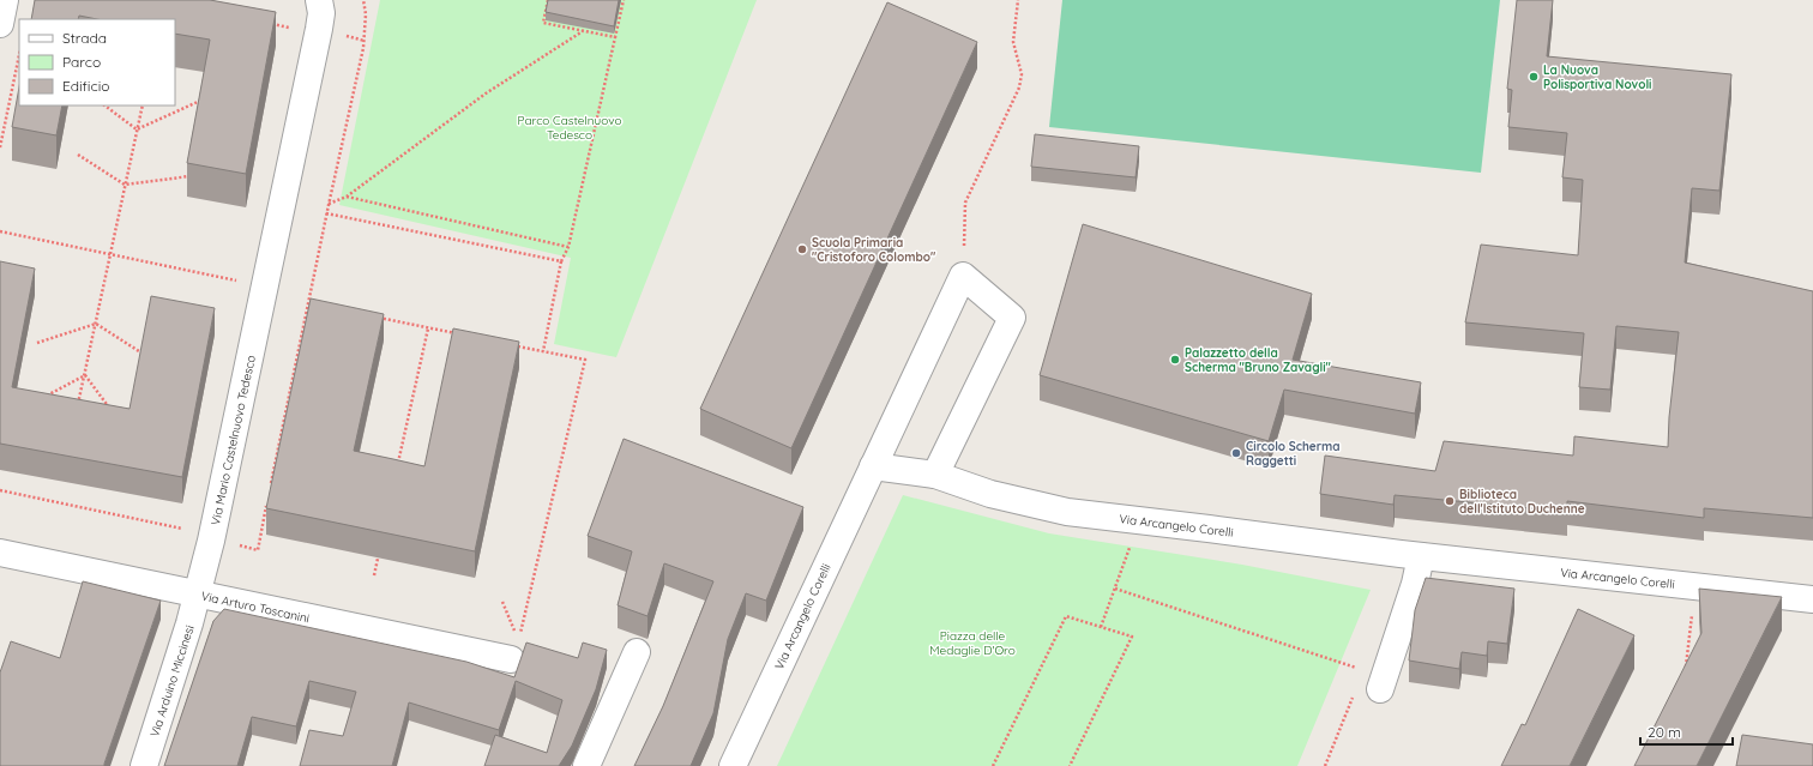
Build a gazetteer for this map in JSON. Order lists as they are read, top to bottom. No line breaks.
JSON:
{"streets":{"street":["Via Mario Castelnuovo Tedesco","Via Arcangelo Corelli","Via Arturo Toscanini","Via Arduino Miccinesi"]},"crossings":[["Via Mario Castelnuovo Tedesco","Via Arturo Toscanini"],["Via Mario Castelnuovo Tedesco","Via Arduino Miccinesi"],["Via Arturo Toscanini","Via Arduino Miccinesi"]],"parks":["Parco Castelnuovo Tedesco","Piazza delle Medaglie D'Oro"],"places":["La Nuova Polisportiva Novoli","Scuola Primaria \"Cristoforo Colombo\"","Palazzetto della Scherma \"Bruno Zavagli\"","Circolo Scherma Raggetti","Biblioteca dell'Istituto Duchenne"],"legend":["Strada","Parco","Edificio"],"scale_bar":"20 m"}
